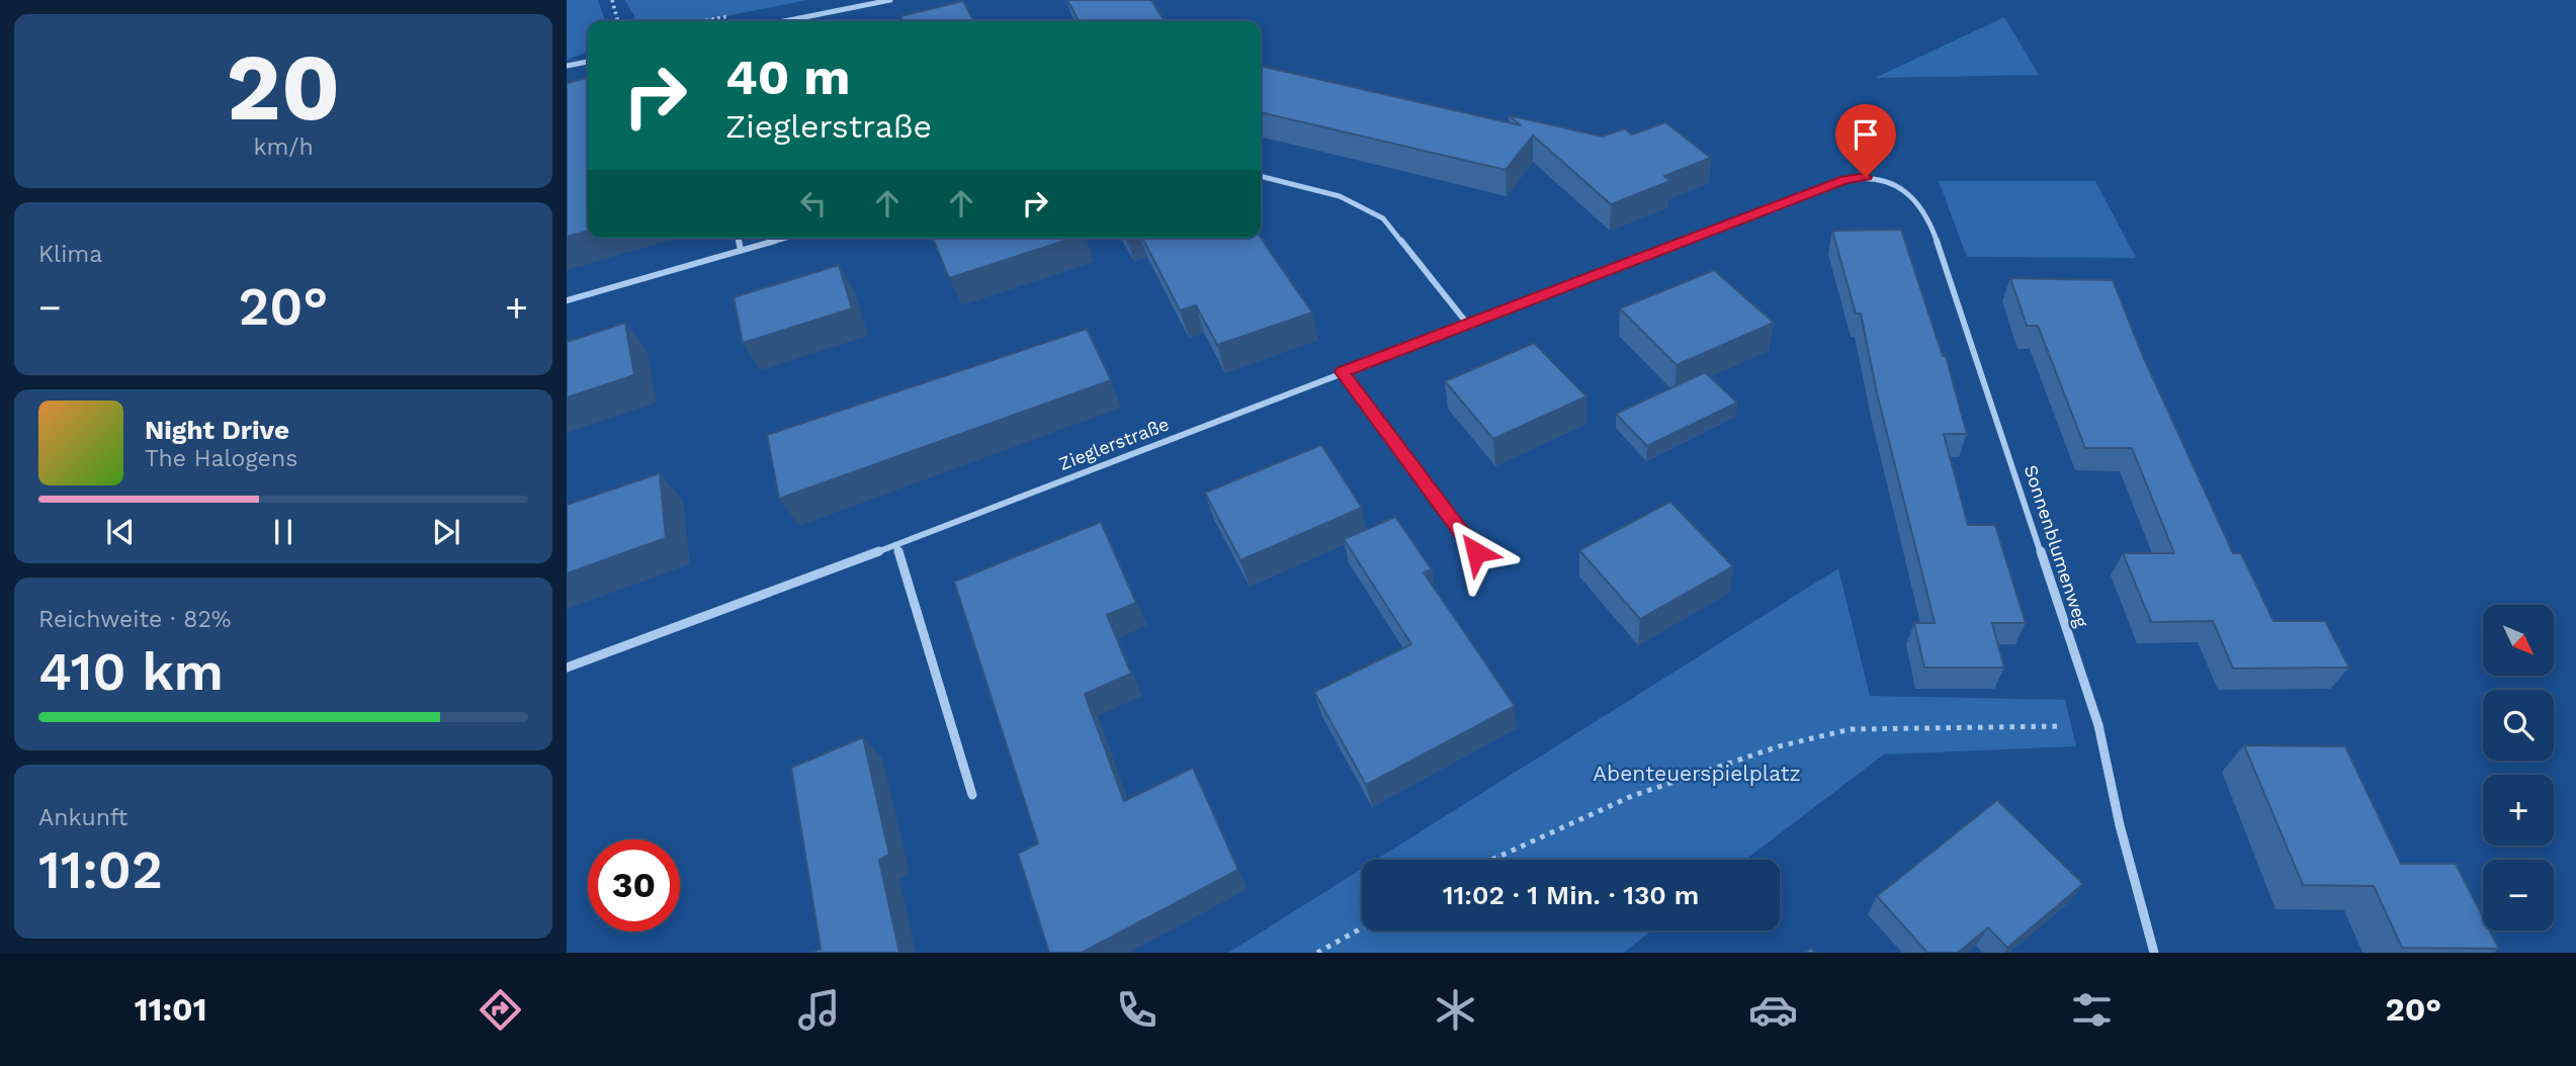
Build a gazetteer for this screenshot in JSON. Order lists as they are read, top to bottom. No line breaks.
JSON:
{"streets":{"street":["Zieglerstraße","Sonnenblumenweg"]},"crossings":[["Zieglerstraße","Sonnenblumenweg"]],"parks":["Abenteuerspielplatz"],"north":"bottom right","page":{"tile":[["20","km/h"],"Klima",["Reichweite · 82%","410 km"],["Ankunft","11:02"]],"turn":["40 m","Zieglerstraße"],"heat":["−","20°","+"],"song":["Night Drive","The Halogens"],"map_buttons":["+","−"],"limit":"30","trip":"11:02 · 1 Min. · 130 m","tabs":["11:01","20°"]}}
